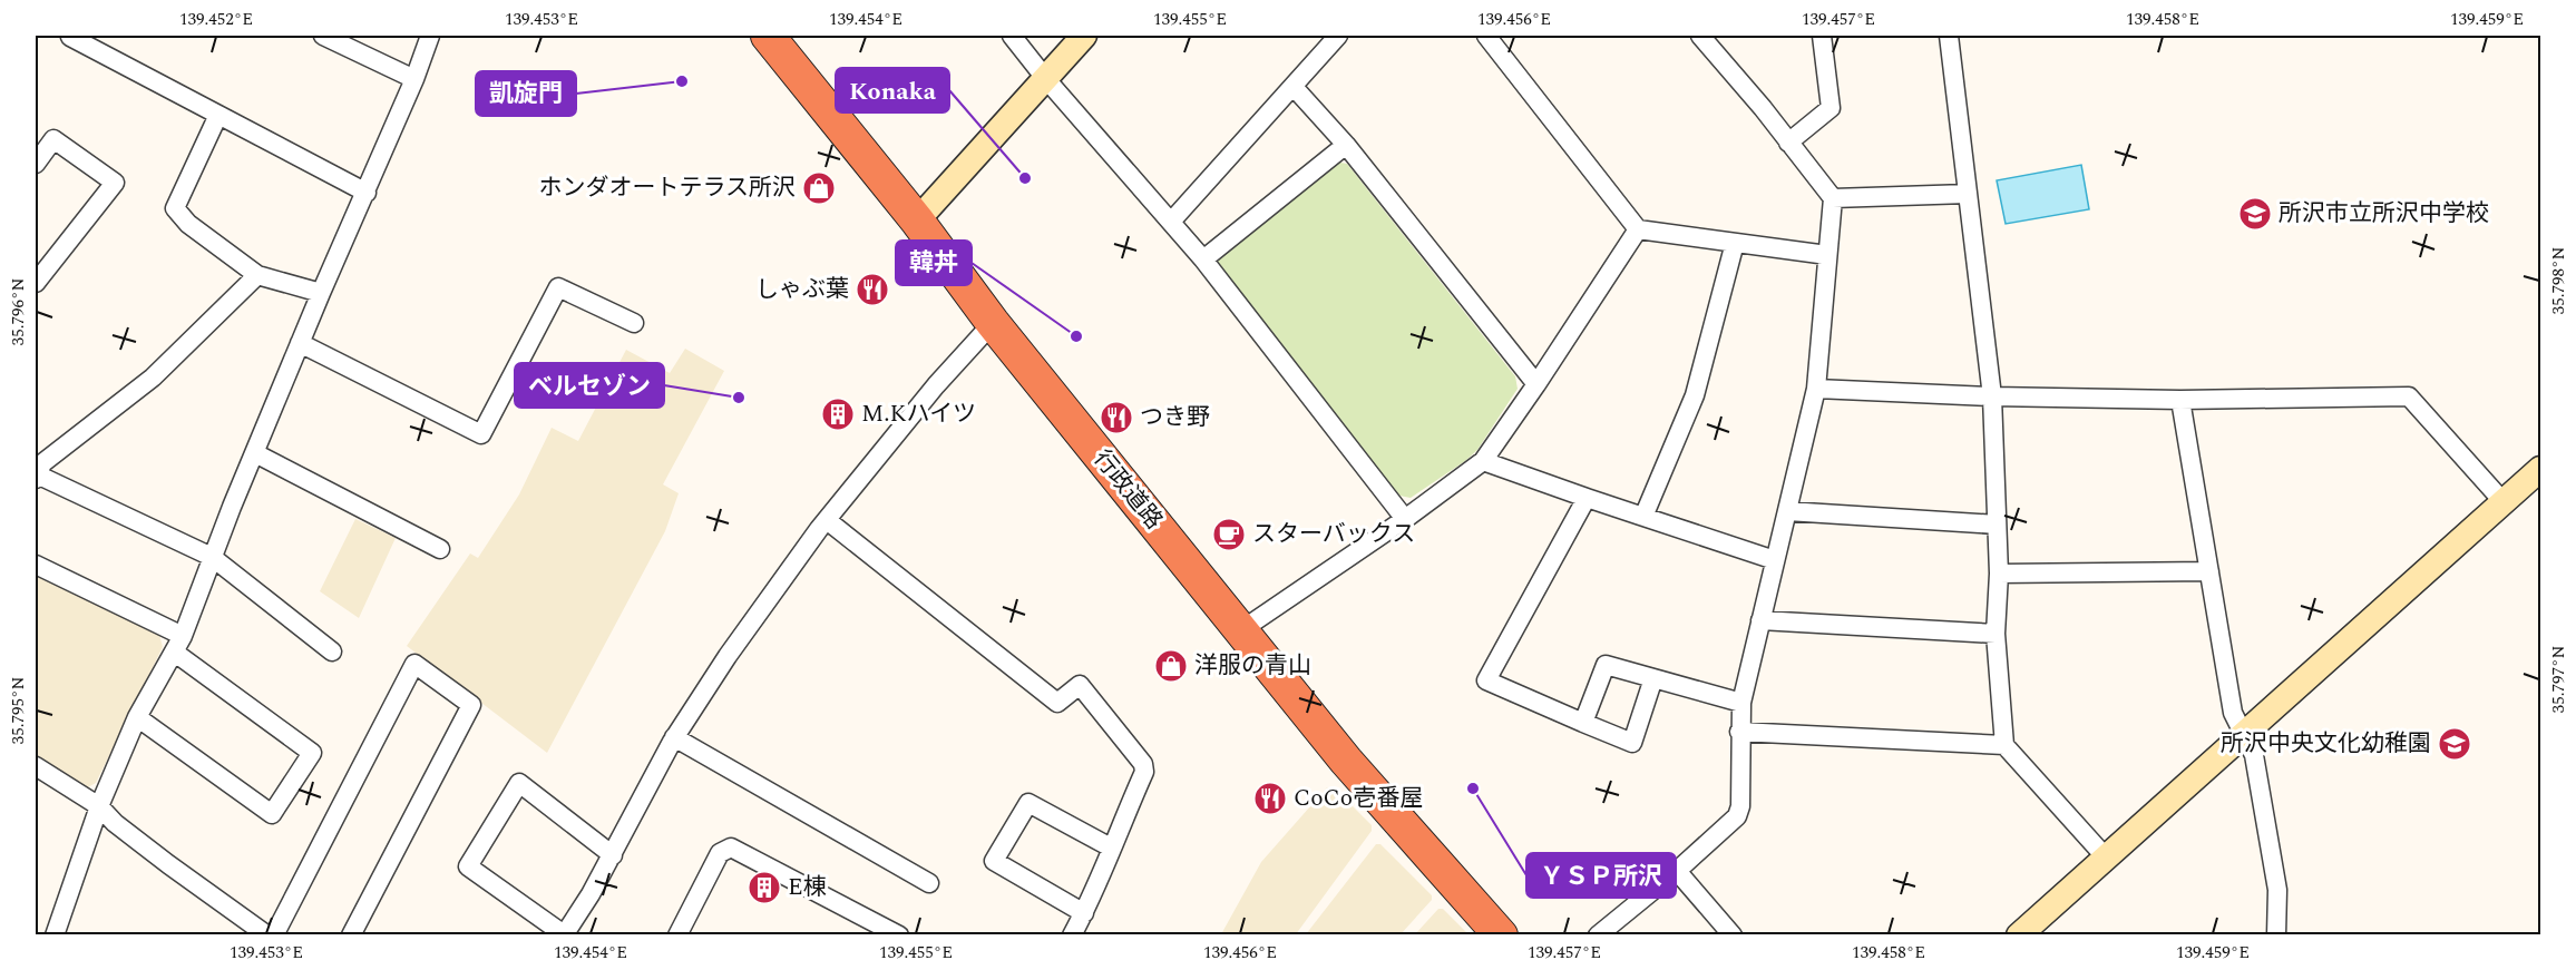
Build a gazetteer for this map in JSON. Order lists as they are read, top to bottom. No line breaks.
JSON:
{"streets":{"highway":["行政道路"]},"places":{"other":["凱旋門","Konaka","韓丼","ベルセゾン","ＹＳＰ所沢"],"shop":["ホンダオートテラス所沢","洋服の青山"],"school or university":["所沢市立所沢中学校","所沢中央文化幼稚園"],"restaurant":["しゃぶ葉","つき野","CoCo壱番屋"],"building":["M.Kハイツ","E棟"],"cafe":["スターバックス"]},"coordinates":["139.452°E","139.453°E","139.454°E","139.455°E","139.456°E","139.457°E","139.458°E","139.459°E","35.798°N","35.796°N","35.797°N","35.795°N"]}
